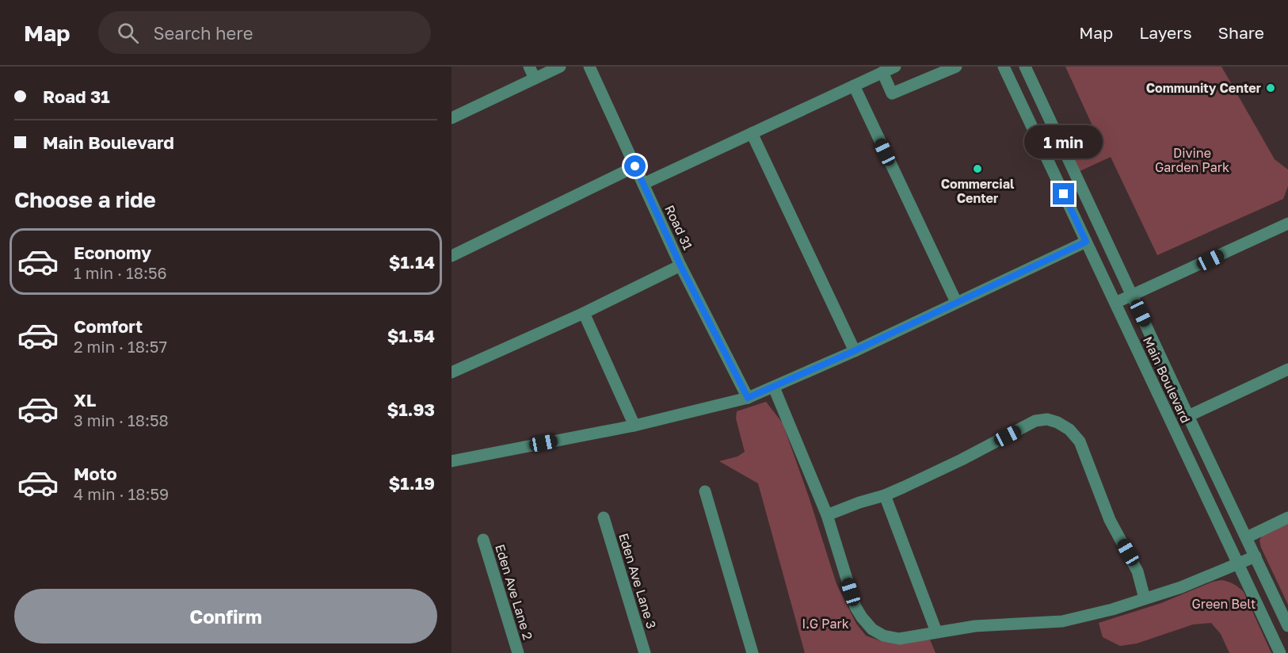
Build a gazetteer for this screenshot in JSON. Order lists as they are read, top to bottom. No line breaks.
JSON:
{"streets":{"street":["Road 31","Main Boulevard","Eden Ave Lane 3","Eden Ave Lane 2"]},"parks":["Divine Garden Park","Green Belt","I.G Park"],"places":["Community Center","Commercial Center"],"page":{"header":"Map","search":"Search here","nav":["Map","Layers","Share"],"banner":["Road 31","Main Boulevard"],"bubble":"1 min","heading":"Choose a ride","list":[{"name":"Economy","note":"1 min · 18:56","value":"$1.14"},{"name":"Comfort","note":"2 min · 18:57","value":"$1.54"},{"name":"XL","note":"3 min · 18:58","value":"$1.93"},{"name":"Moto","note":"4 min · 18:59","value":"$1.19"}],"buttons":"Confirm"}}
